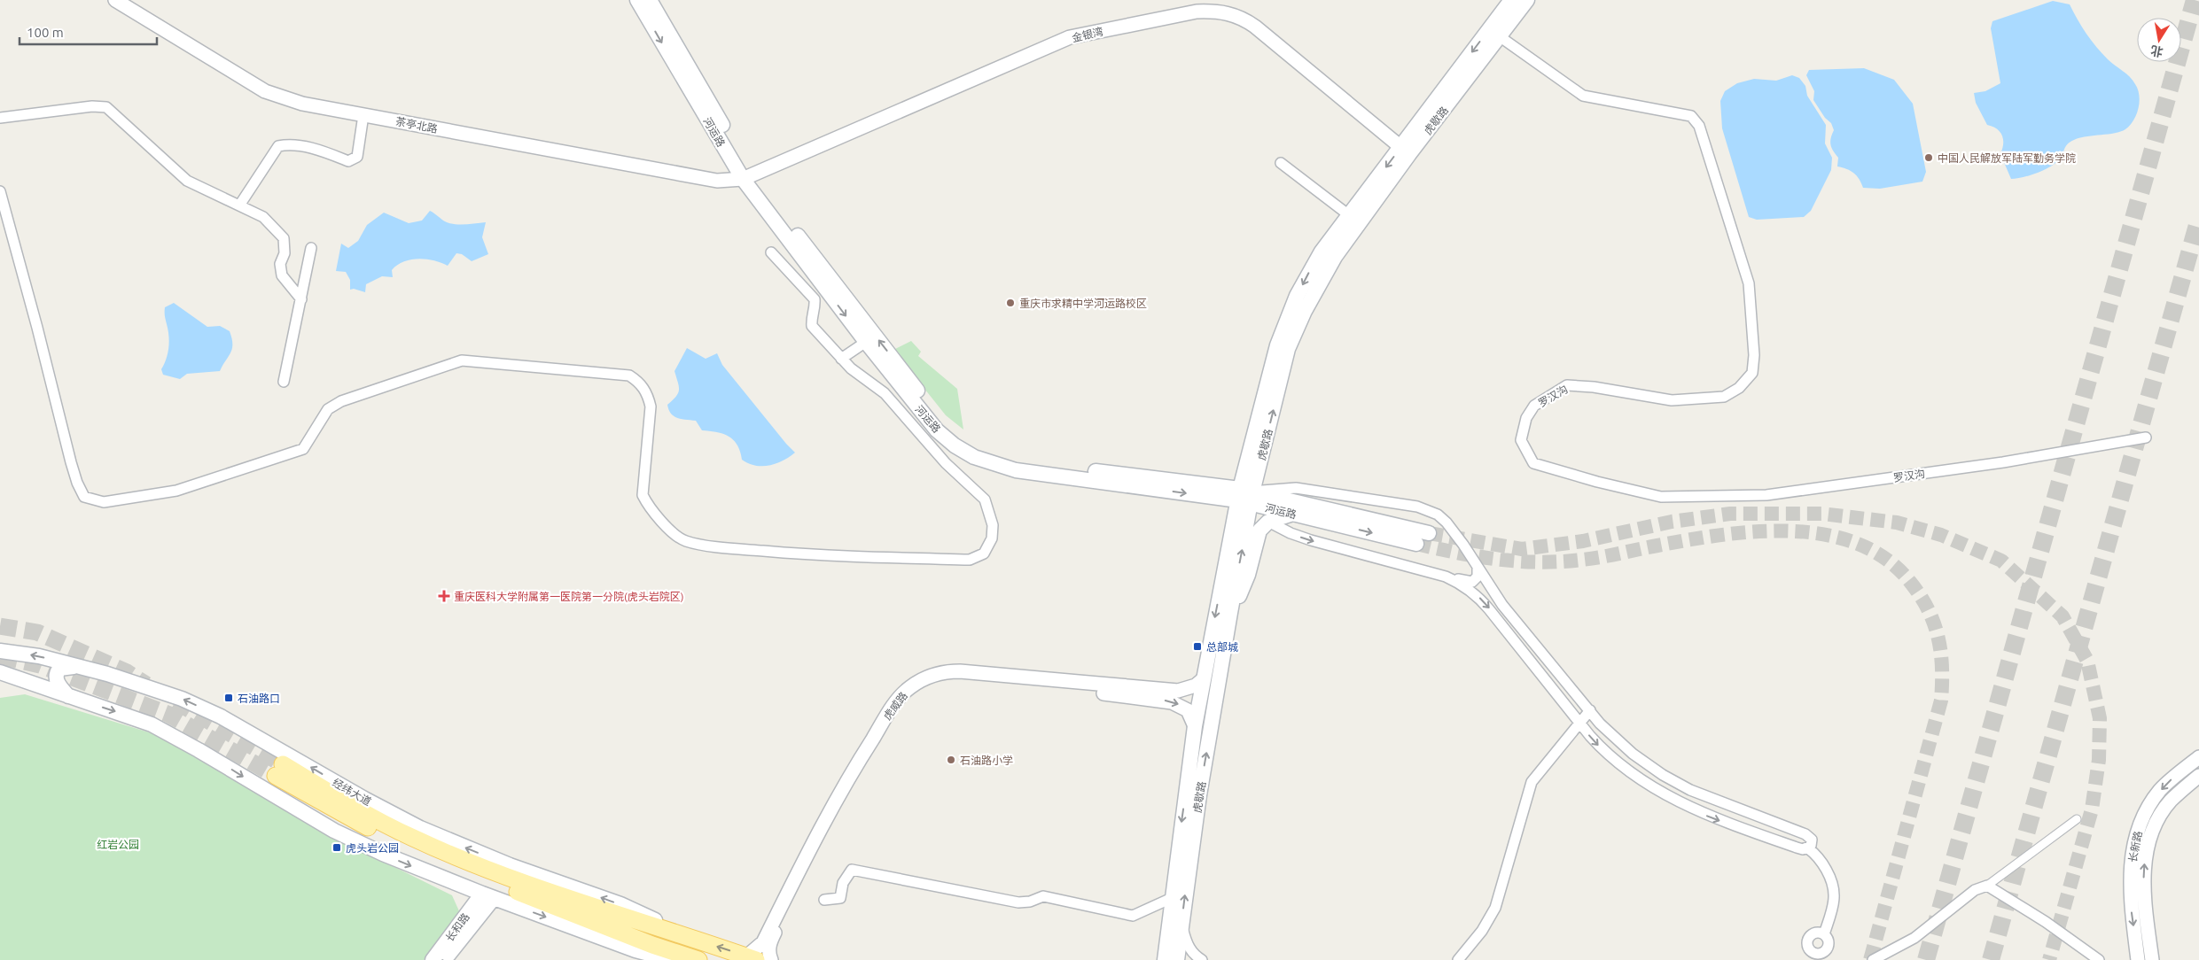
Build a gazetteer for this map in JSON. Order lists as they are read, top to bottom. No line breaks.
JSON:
{"streets":{"main road":["虎歇路","河运路","经纬大道","长和路"],"street":["金银湾","茶亭北路","罗汉沟","虎威路","长新路"]},"crossings":[["金银湾","虎歇路"],["金银湾","茶亭北路"],["金银湾","河运路"],["虎歇路","河运路"],["虎歇路","罗汉沟"],["虎歇路","虎威路"],["茶亭北路","河运路"]],"parks":["红岩公园"],"places":{"other":["中国人民解放军陆军勤务学院","重庆市求精中学河运路校区","石油路小学"],"health":["重庆医科大学附属第一医院第一分院(虎头岩院区)"],"transit":["总部城","石油路口","虎头岩公园"]},"scale_bar":"100 m","north":"bottom"}
